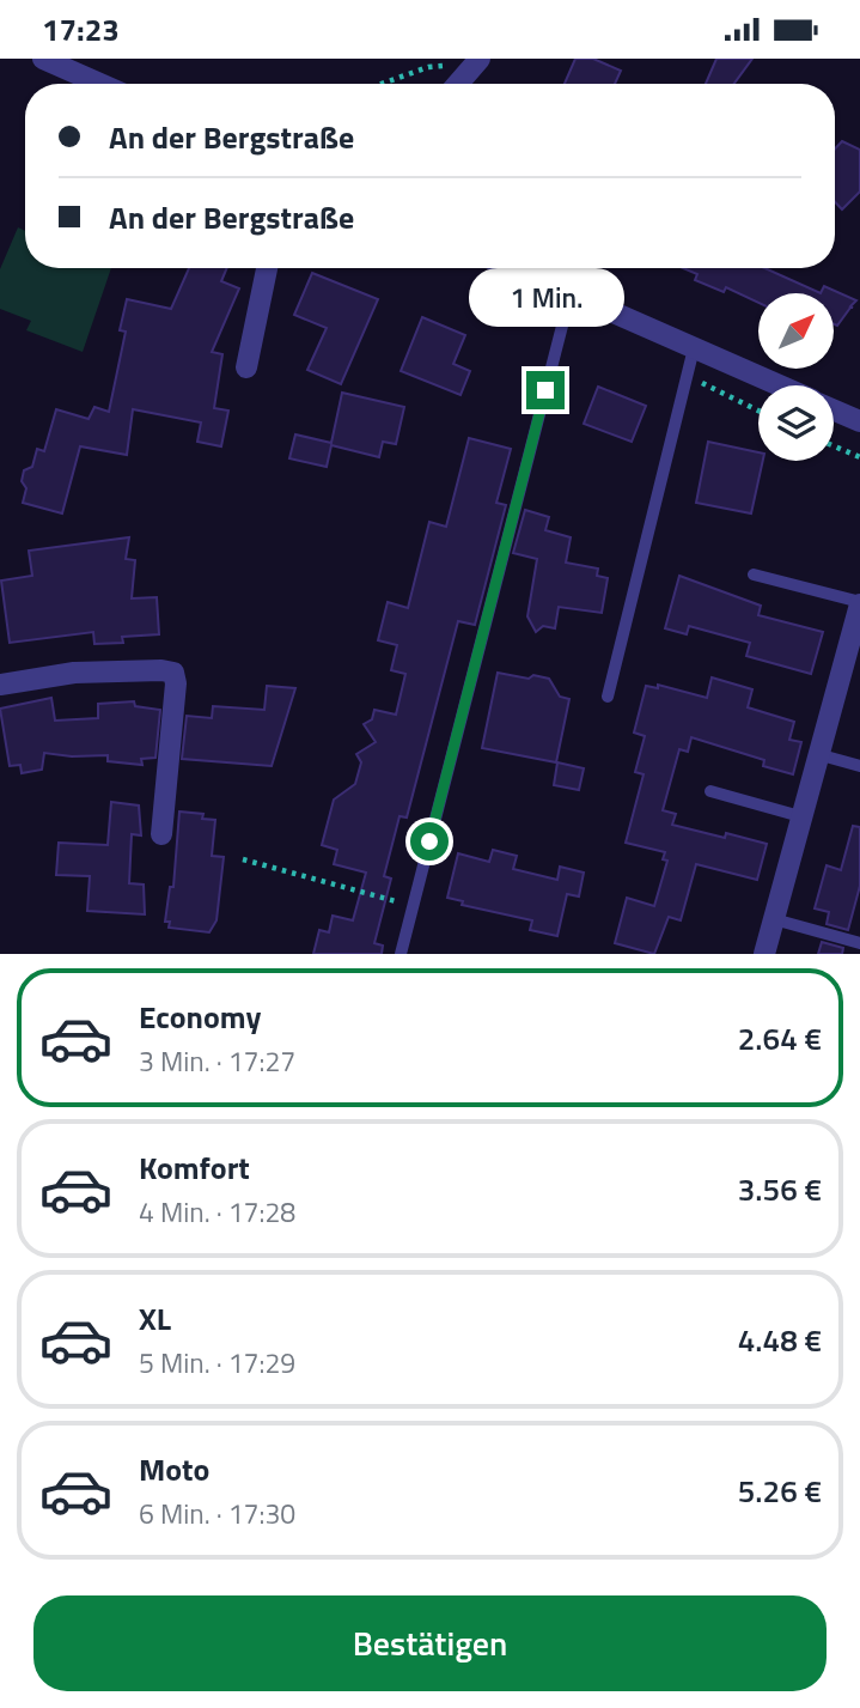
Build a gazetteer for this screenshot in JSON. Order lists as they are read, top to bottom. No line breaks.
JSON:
{"north":"top right","page":{"status":"17:23","banner":["An der Bergstraße","An der Bergstraße"],"bubble":"1 Min.","list":[{"name":"Economy","note":"3 Min. · 17:27","value":"2.64 €"},{"name":"Komfort","note":"4 Min. · 17:28","value":"3.56 €"},{"name":"XL","note":"5 Min. · 17:29","value":"4.48 €"},{"name":"Moto","note":"6 Min. · 17:30","value":"5.26 €"}],"buttons":"Bestätigen"}}
